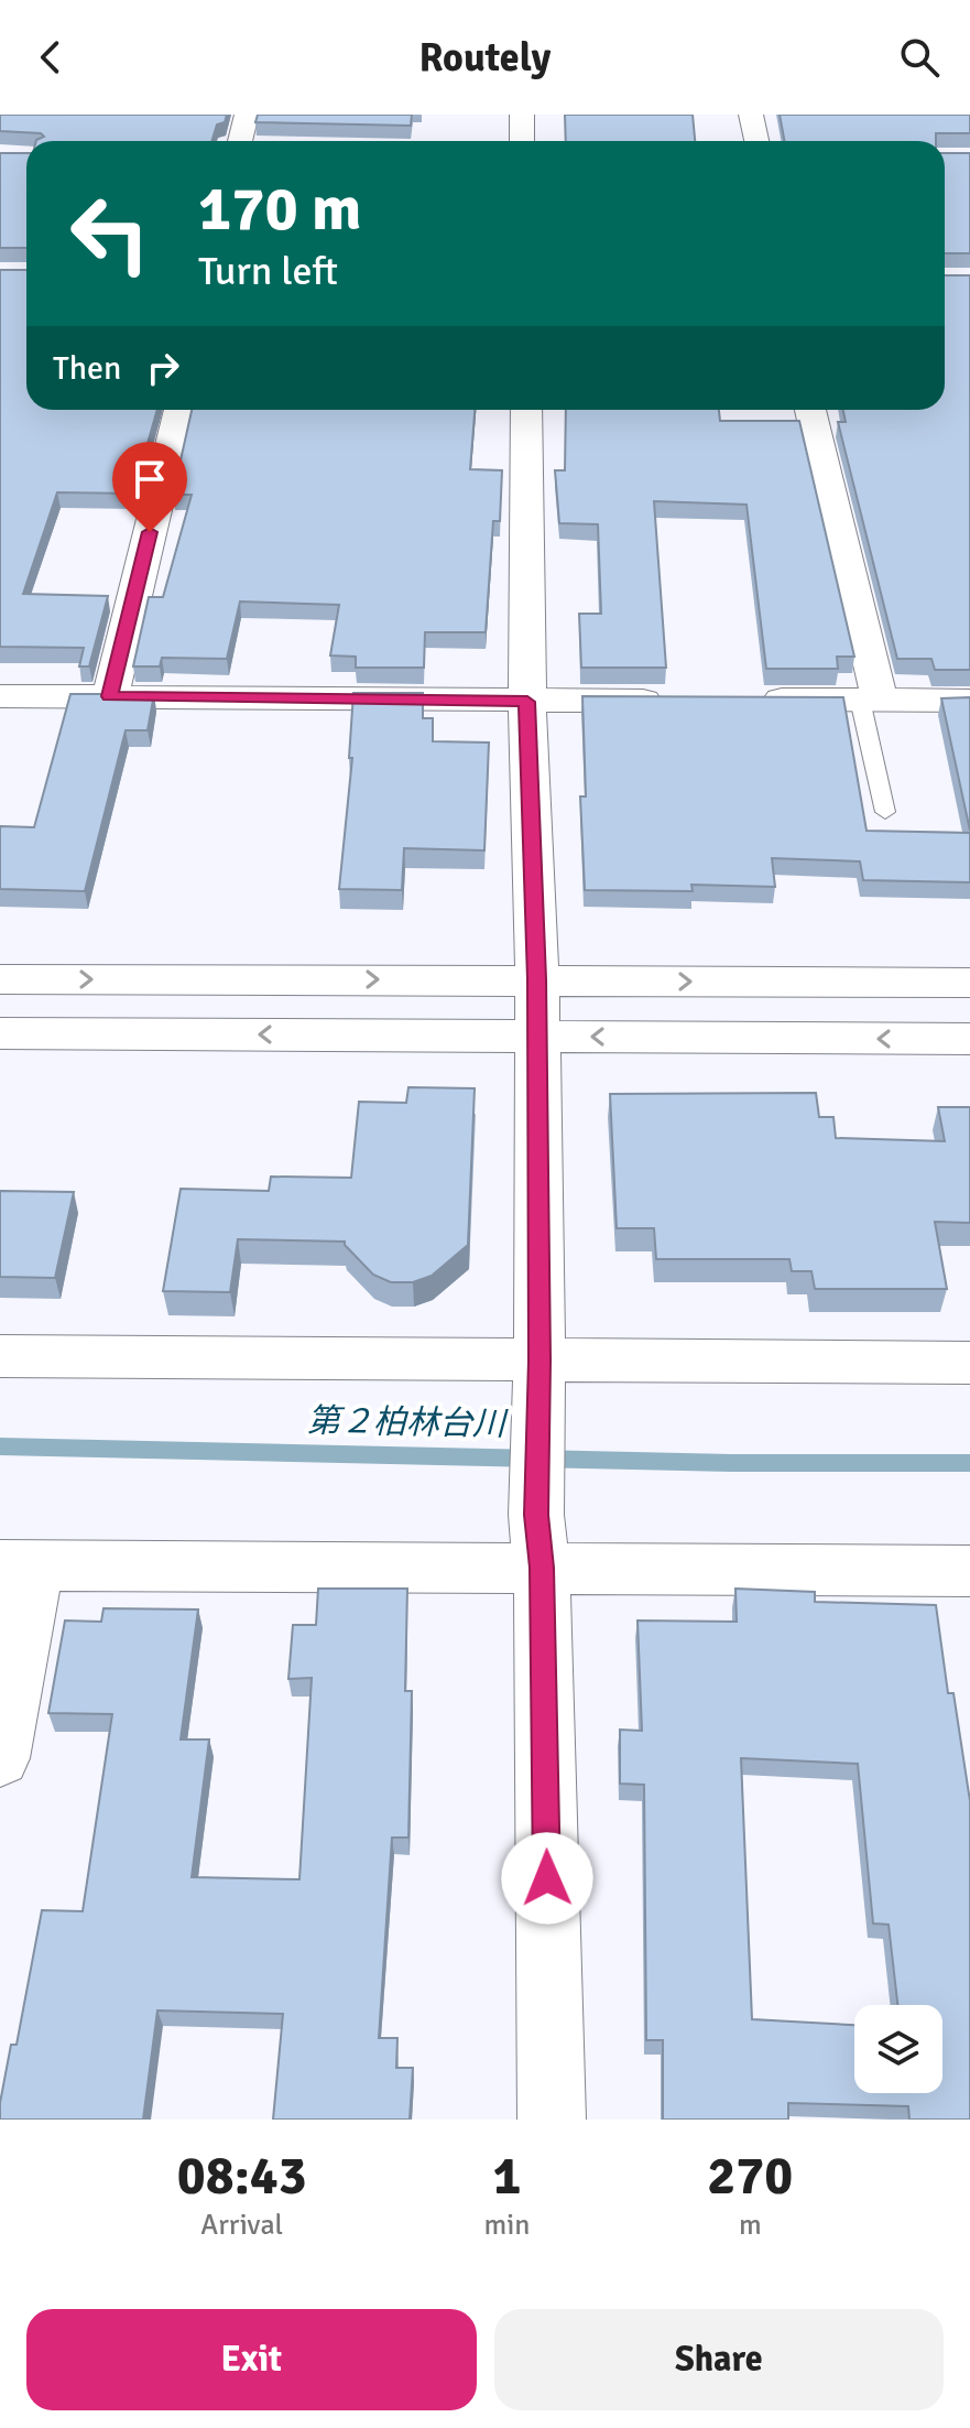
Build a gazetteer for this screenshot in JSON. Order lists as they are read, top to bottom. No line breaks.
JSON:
{"water":["第２柏林台川"],"page":{"header":"Routely","turn":["170 m","Turn left"],"then":"Then","eta":["08:43","Arrival","1","min","270","m"],"buttons":["Exit","Share"]}}
